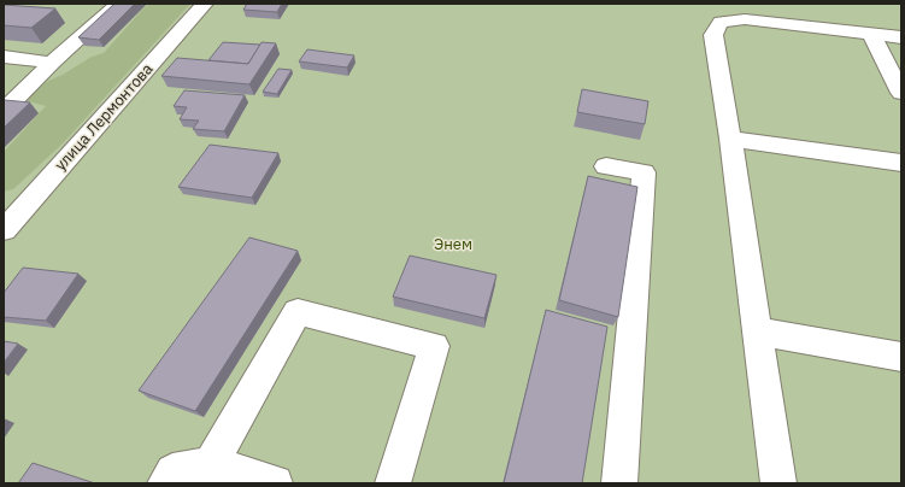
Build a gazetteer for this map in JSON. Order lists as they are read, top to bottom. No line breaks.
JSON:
{"streets":{"street":["улица Лермонтова"]},"parks":["Энем"]}
